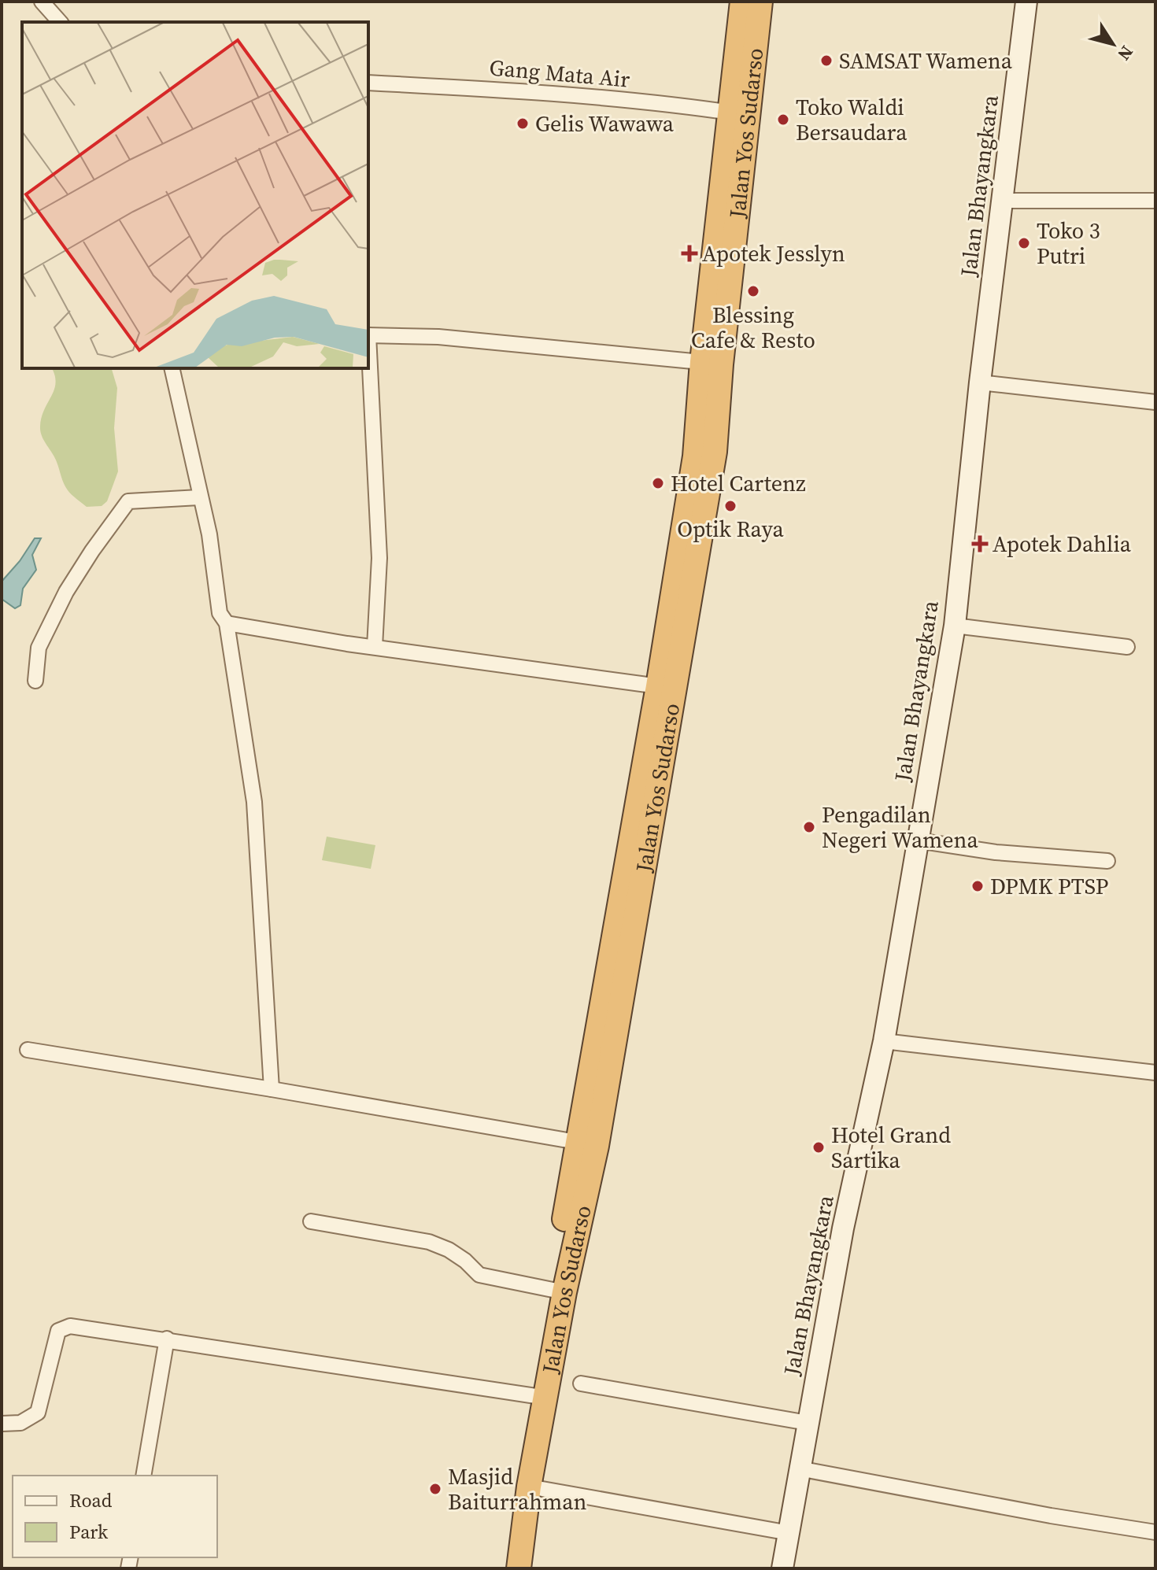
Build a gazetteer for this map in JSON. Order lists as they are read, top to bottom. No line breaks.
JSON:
{"streets":{"highway":["Jalan Yos Sudarso"],"main road":["Jalan Bhayangkara"],"street":["Gang Mata Air"]},"crossings":[["Gang Mata Air","Jalan Yos Sudarso"]],"places":{"other":["SAMSAT Wamena","Toko Waldi Bersaudara","Gelis Wawawa","Toko 3 Putri","Blessing Cafe & Resto","Hotel Cartenz","Optik Raya","Pengadilan Negeri Wamena","DPMK PTSP","Hotel Grand Sartika","Masjid Baiturrahman"],"health":["Apotek Jesslyn","Apotek Dahlia"]},"legend":["Road","Park"],"north":"bottom right"}
